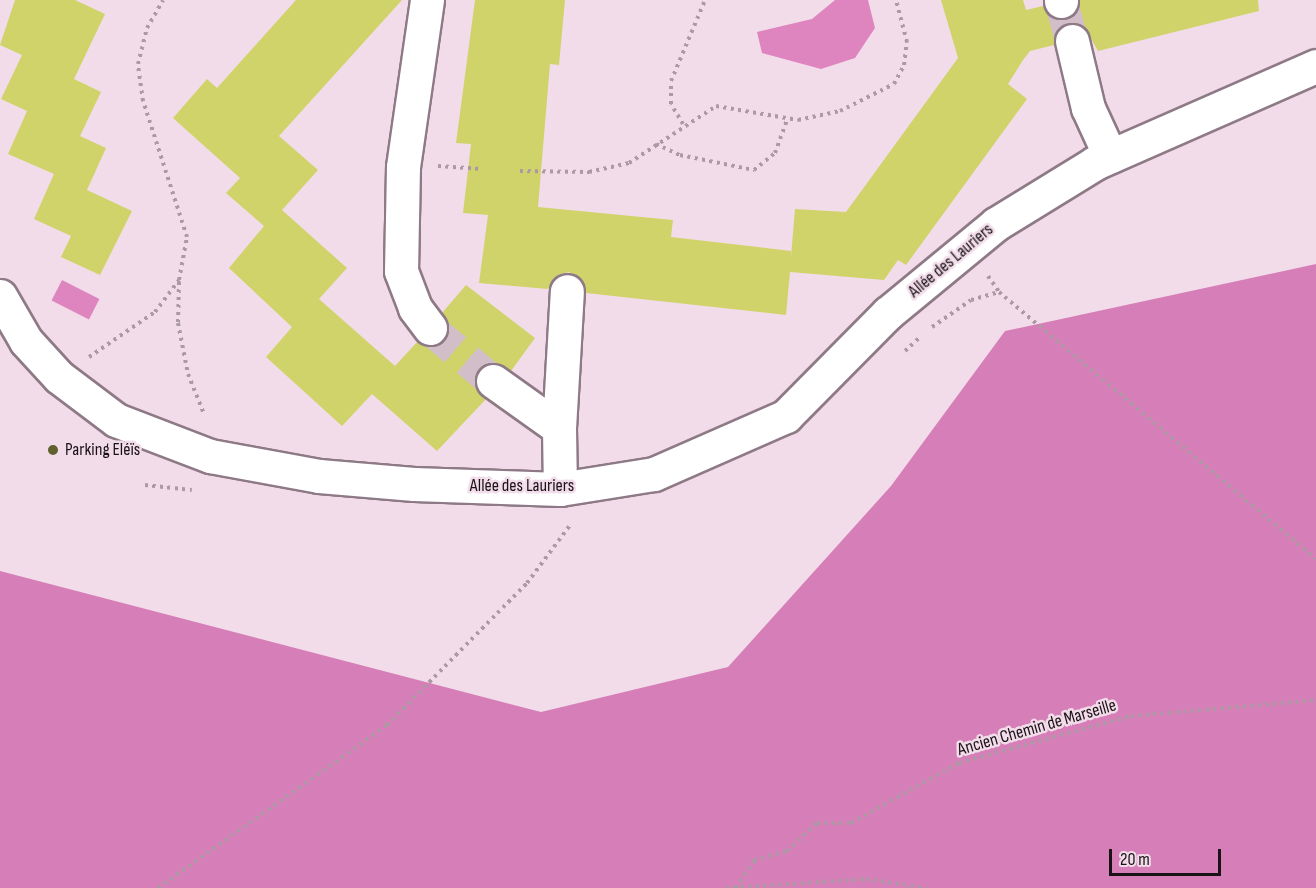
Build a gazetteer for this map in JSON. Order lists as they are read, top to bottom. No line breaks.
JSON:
{"streets":{"street":["Allée des Lauriers"],"path":["Ancien Chemin de Marseille"]},"places":["Parking Eléïs"],"scale_bar":"20 m"}
